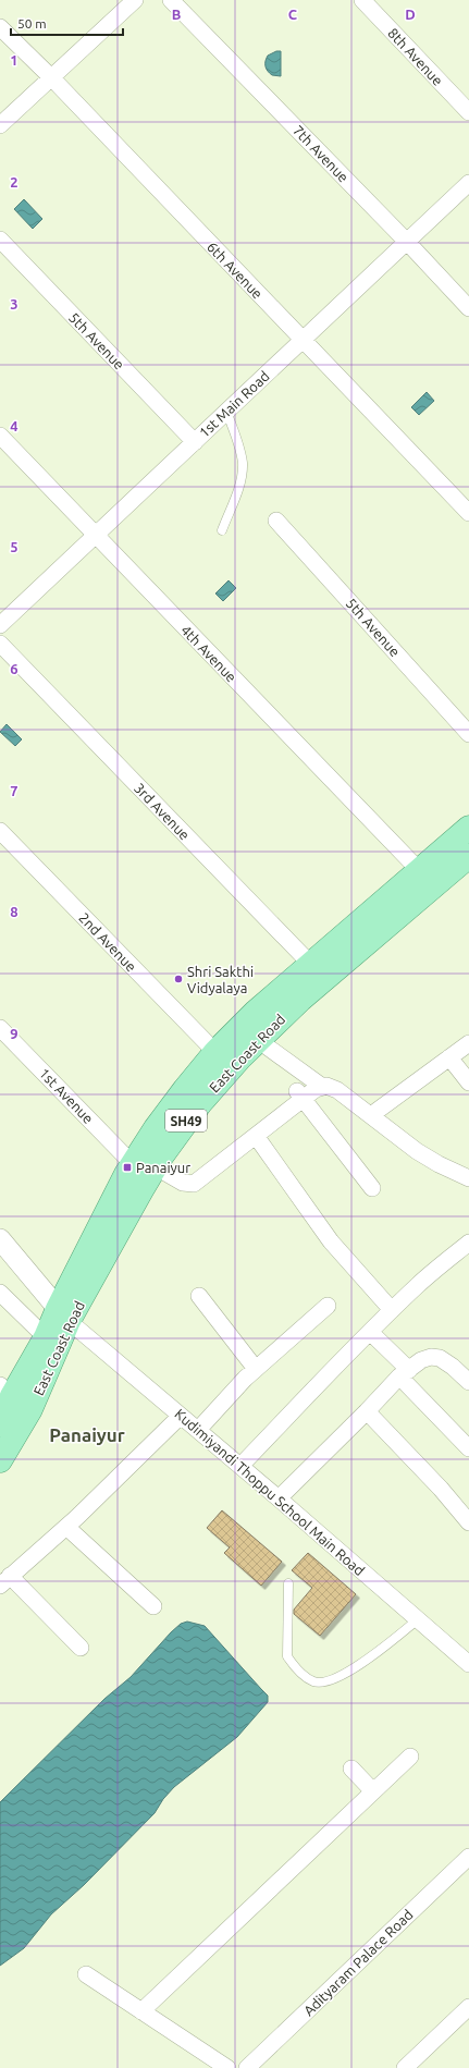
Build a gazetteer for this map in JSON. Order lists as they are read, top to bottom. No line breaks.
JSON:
{"streets":{"main road":["East Coast Road","SH49"],"street":["8th Avenue","7th Avenue","6th Avenue","5th Avenue","1st Main Road","4th Avenue","3rd Avenue","2nd Avenue","1st Avenue","Kudimiyandi Thoppu School Main Road","Adityaram Palace Road"]},"crossings":[["7th Avenue","1st Main Road"],["6th Avenue","1st Main Road"],["5th Avenue","1st Main Road"],["1st Main Road","4th Avenue"],["4th Avenue","East Coast Road"],["3rd Avenue","East Coast Road"],["2nd Avenue","East Coast Road"],["East Coast Road","1st Avenue"],["East Coast Road","Kudimiyandi Thoppu School Main Road"]],"districts":["Panaiyur"],"places":{"other":["Shri Sakthi Vidyalaya"],"transit":["Panaiyur"]},"scale_bar":"50 m","grid":{"columns":["B","C","D"],"rows":["1","2","3","4","5","6","7","8","9"]}}
